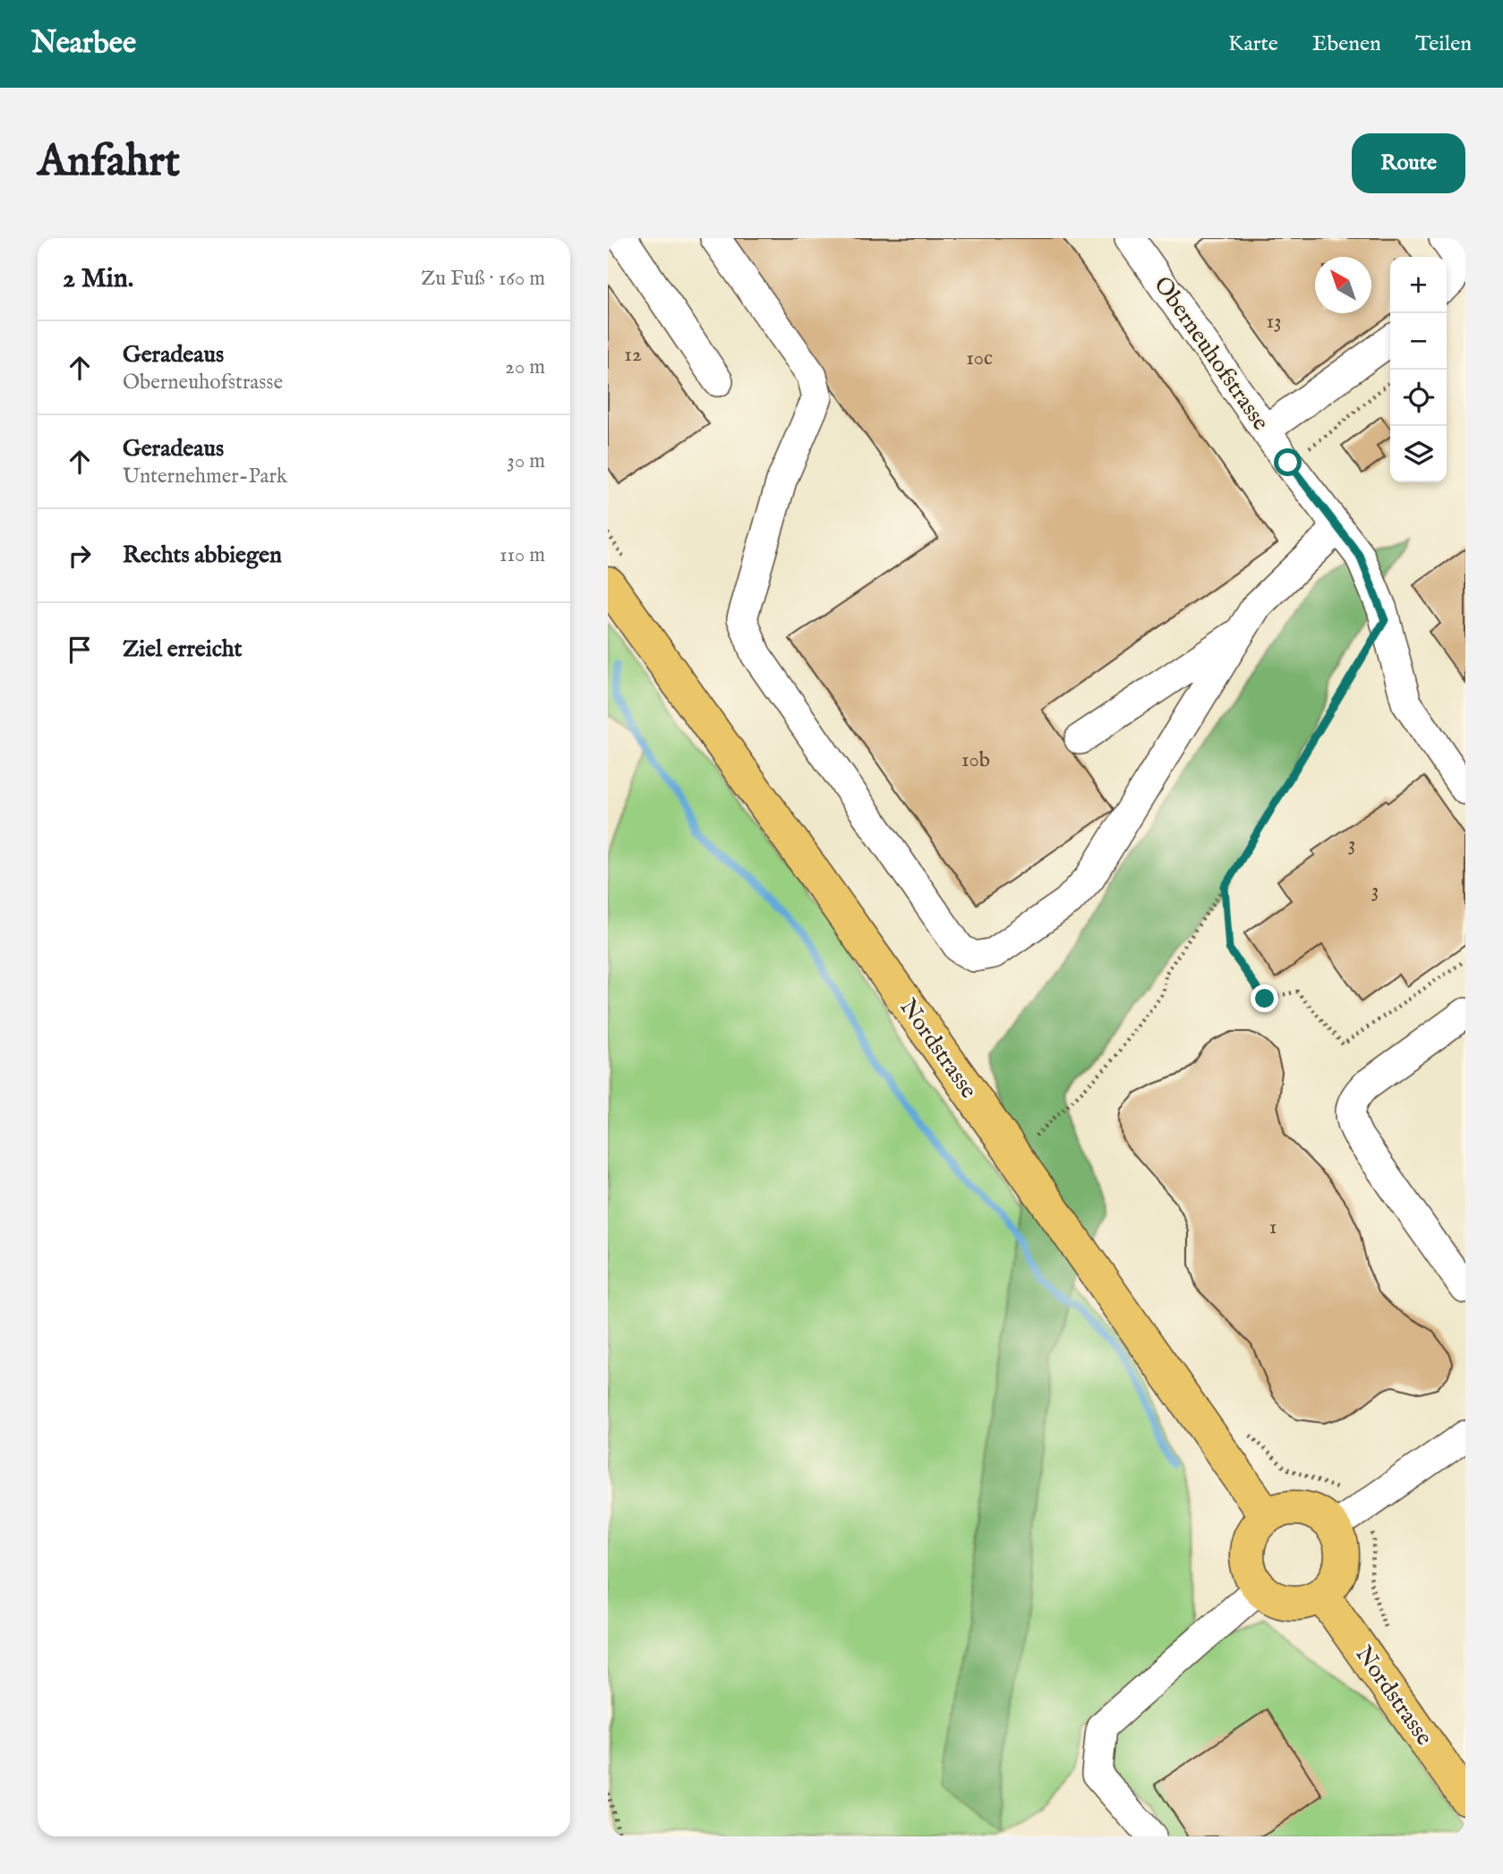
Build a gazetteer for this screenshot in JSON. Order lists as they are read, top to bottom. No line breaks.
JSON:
{"streets":{"main road":["Nordstrasse"],"street":["Oberneuhofstrasse"]},"house_numbers":["13","12","10c","10b","3","3","1"],"north":"top left","page":{"header":"Nearbee","nav":["Karte","Ebenen","Teilen"],"buttons":"Route","title":"Anfahrt","heading":["2 Min.","Zu Fuß · 160 m"],"map_buttons":["+","−"],"list":[["Geradeaus","Oberneuhofstrasse","20 m"],["Geradeaus","Unternehmer-Park","30 m"],["Rechts abbiegen","110 m"],"Ziel erreicht"]}}
